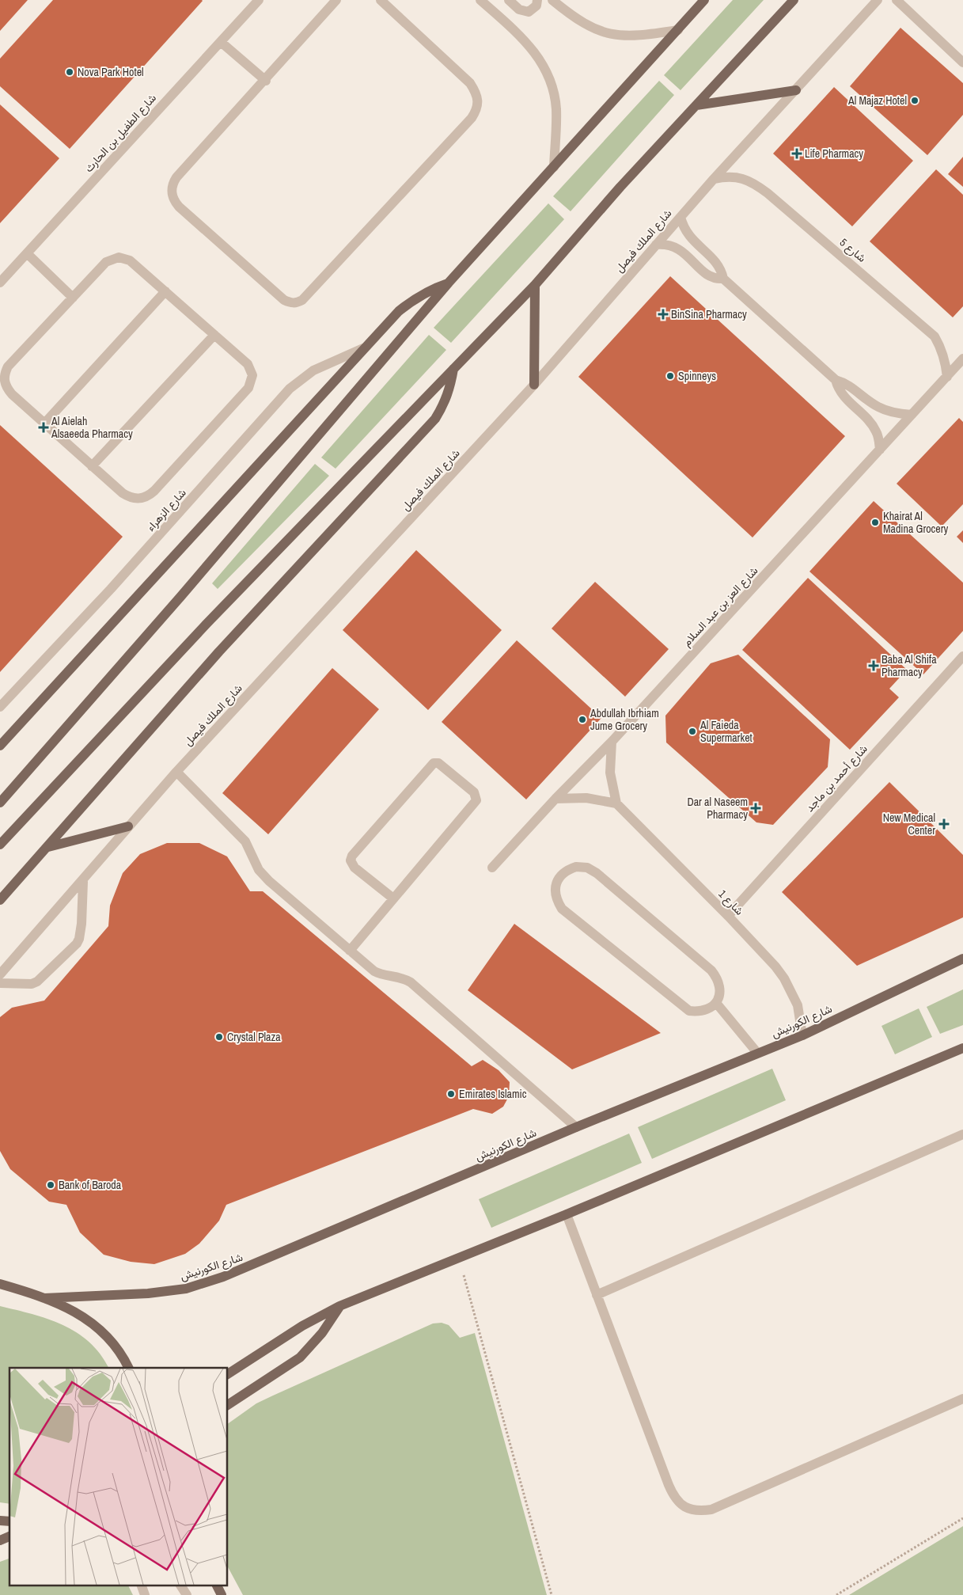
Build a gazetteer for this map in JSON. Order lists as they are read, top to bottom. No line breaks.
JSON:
{"streets":{"main road":["شارع الكورنيش"],"street":["شارع الطفيل بن الحارث","شارع الملك فيصل","شارع 5","شارع الزهراء","شارع العز بن عبد السلام","شارع أحمد بن ماجد","شارع 1"]},"crossings":[["شارع الملك فيصل","شارع 5"],["شارع 5","شارع العز بن عبد السلام"],["شارع أحمد بن ماجد","شارع 1"],["شارع 1","شارع الكورنيش"]],"places":{"other":["Nova Park Hotel","Al Majaz Hotel","Spinneys","Khairat Al Madina Grocery","Abdullah Ibrhiam Jume Grocery","Al Faieda Supermarket","Crystal Plaza","Emirates Islamic","Bank of Baroda"],"health":["Life Pharmacy","BinSina Pharmacy","Al Aielah Alsaeeda Pharmacy","Baba Al Shifa Pharmacy","Dar al Naseem Pharmacy","New Medical Center"]}}
